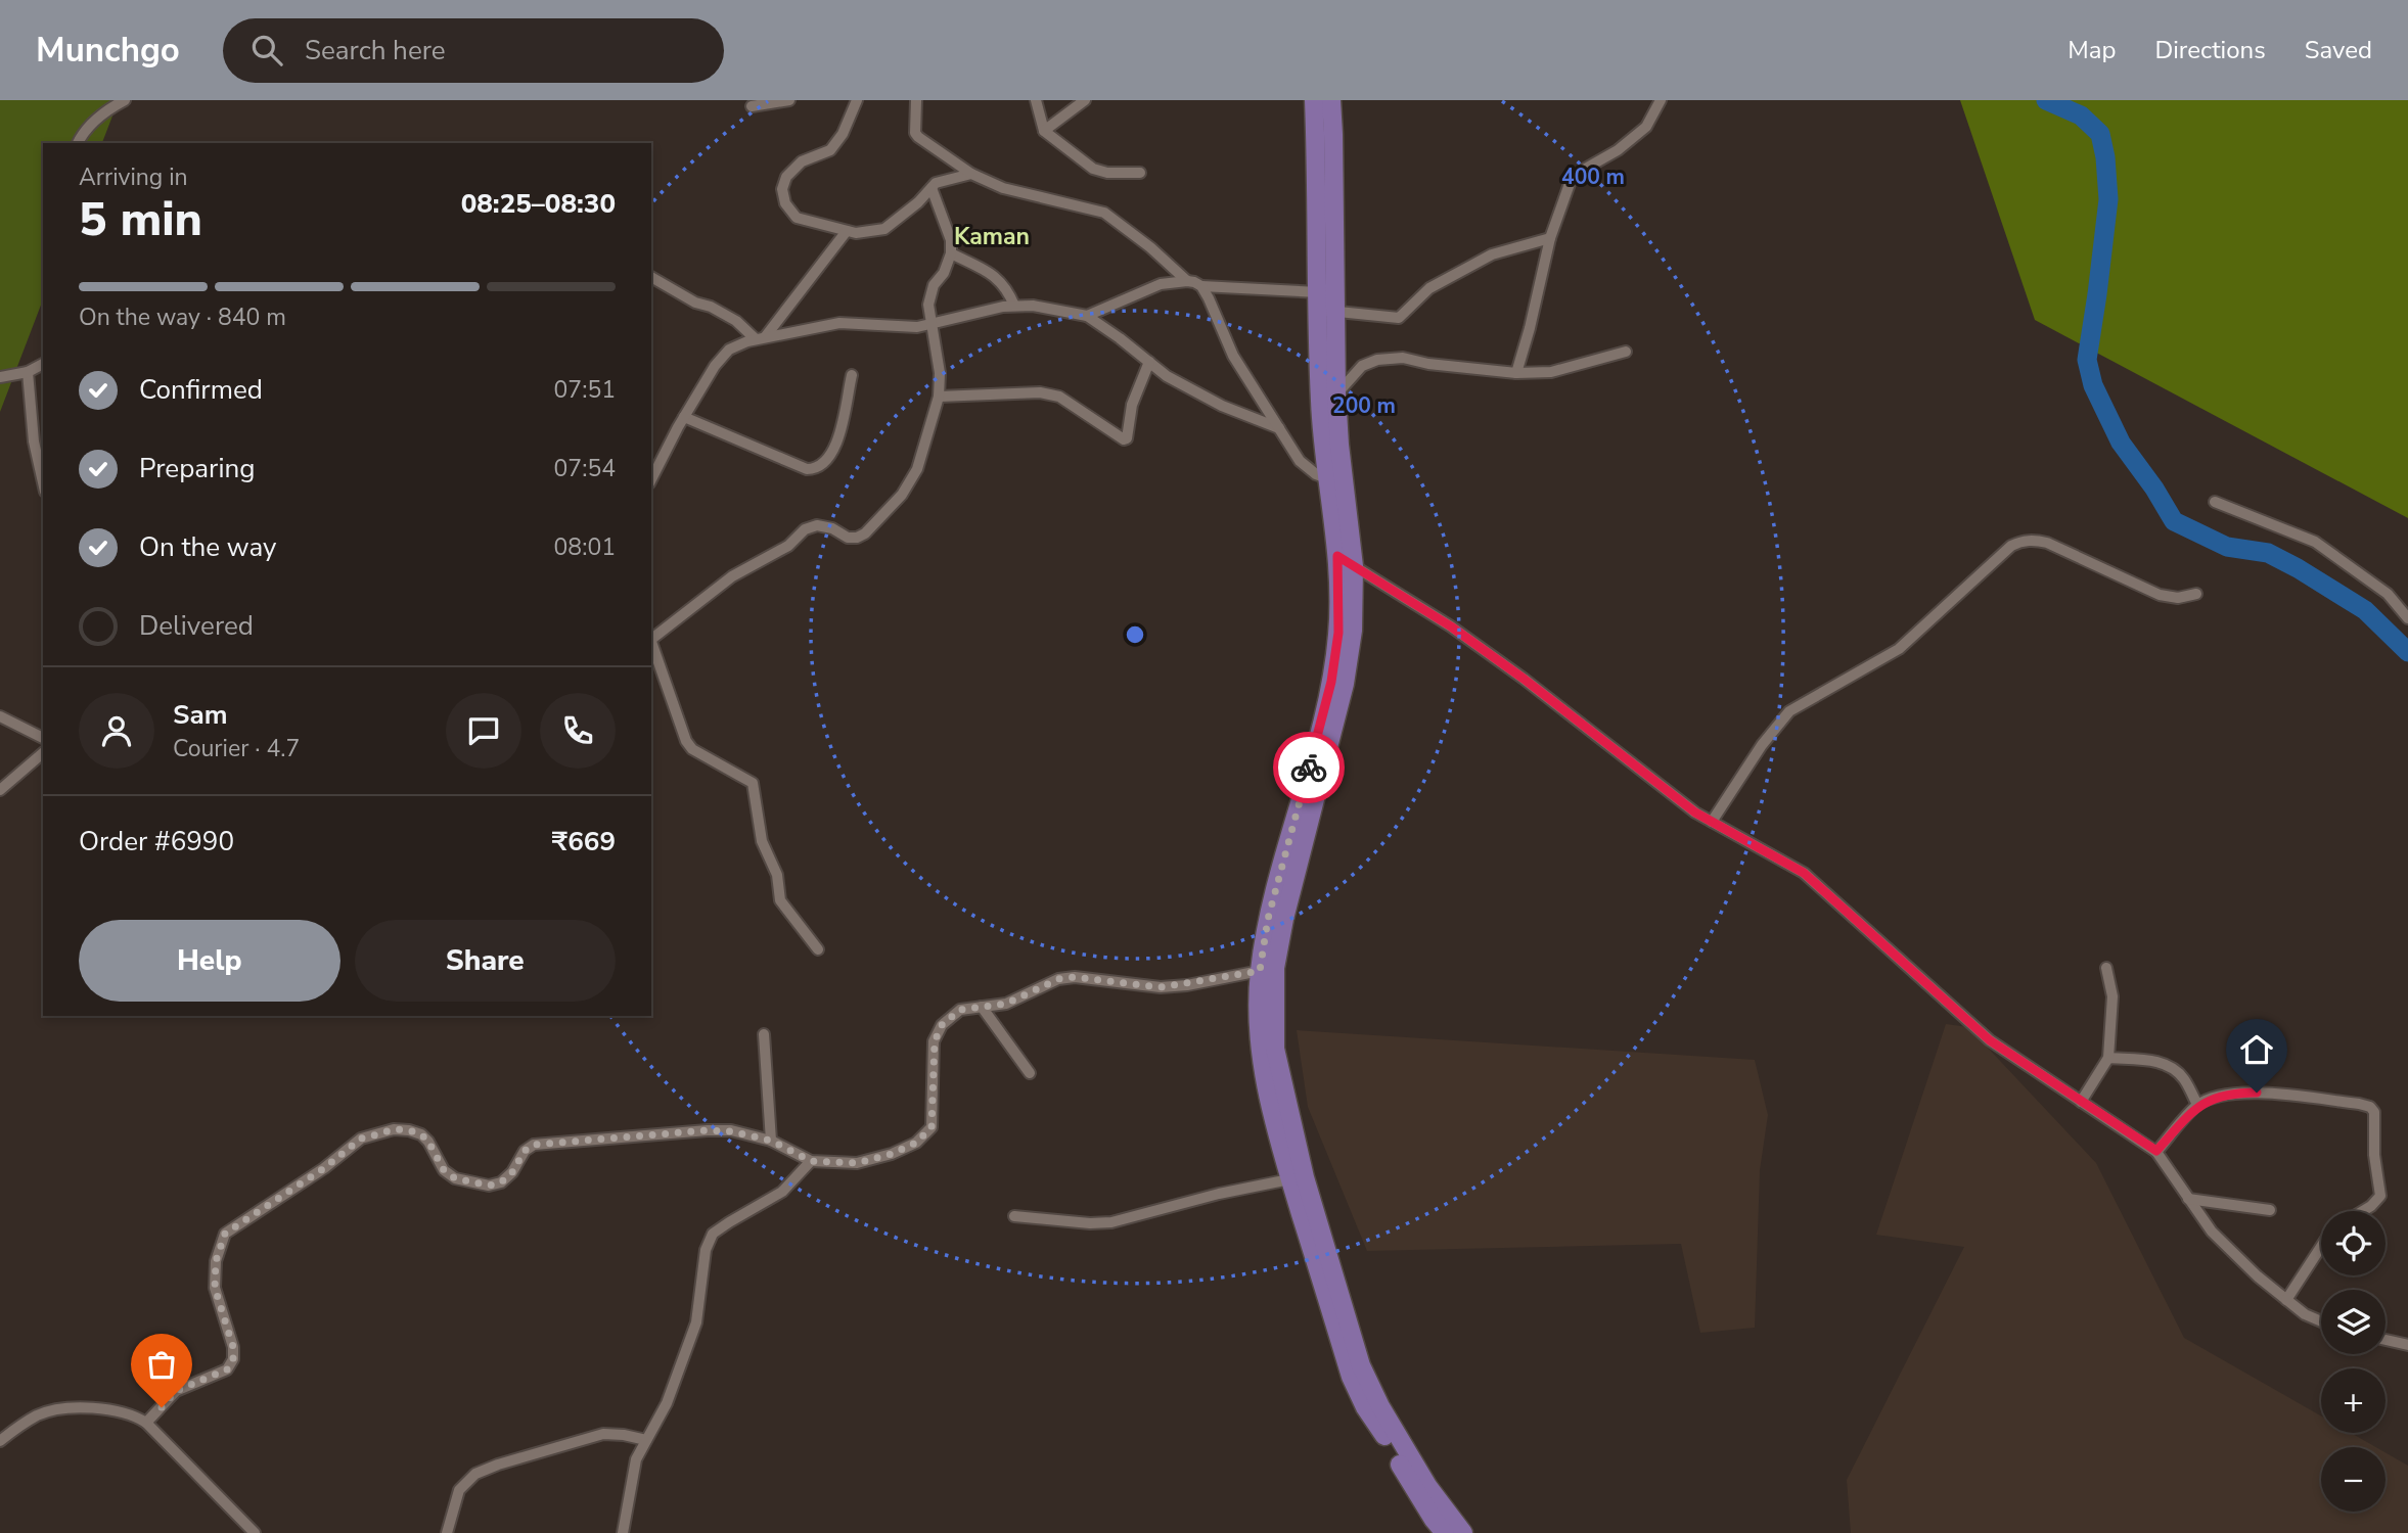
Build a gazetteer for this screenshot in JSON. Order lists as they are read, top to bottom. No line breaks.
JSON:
{"districts":["Kaman"],"page":{"header":"Munchgo","search":"Search here","nav":["Map","Directions","Saved"],"heading":["5 min","Arriving in","08:25–08:30"],"panel":["Sam","Courier · 4.7","Order #6990","₹669"],"bar":"On the way · 840 m","list":[["Confirmed","07:51"],["Preparing","07:54"],["On the way","08:01"],"Delivered"],"buttons":["Help","Share"],"map_buttons":["+","−"]},"rings":["400 m","200 m"]}
